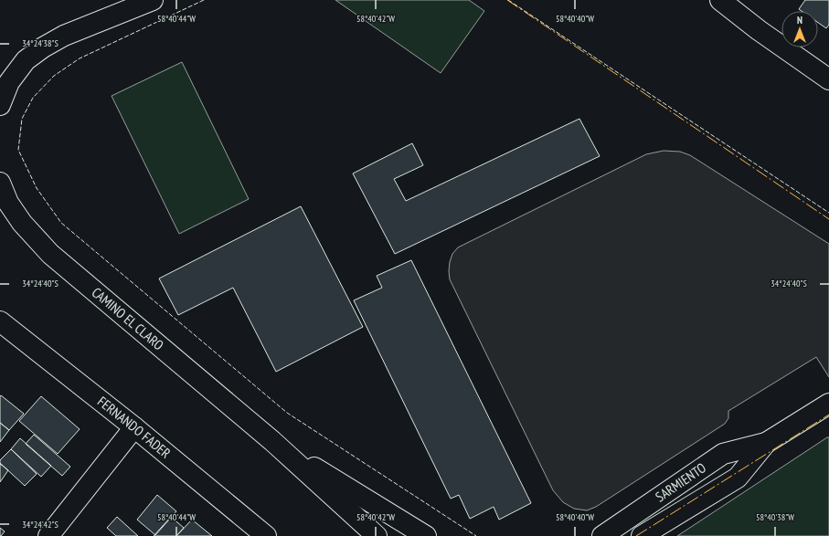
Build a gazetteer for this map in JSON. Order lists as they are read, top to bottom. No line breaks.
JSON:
{"streets":{"street":["CAMINO EL CLARO","FERNANDO FADER","SARMIENTO"]},"north":"top","coordinates":["58°40'44\"W","58°40'42\"W","58°40'40\"W","34°24'38\"S","34°24'40\"S","58°40'38\"W","34°24'42\"S"]}
